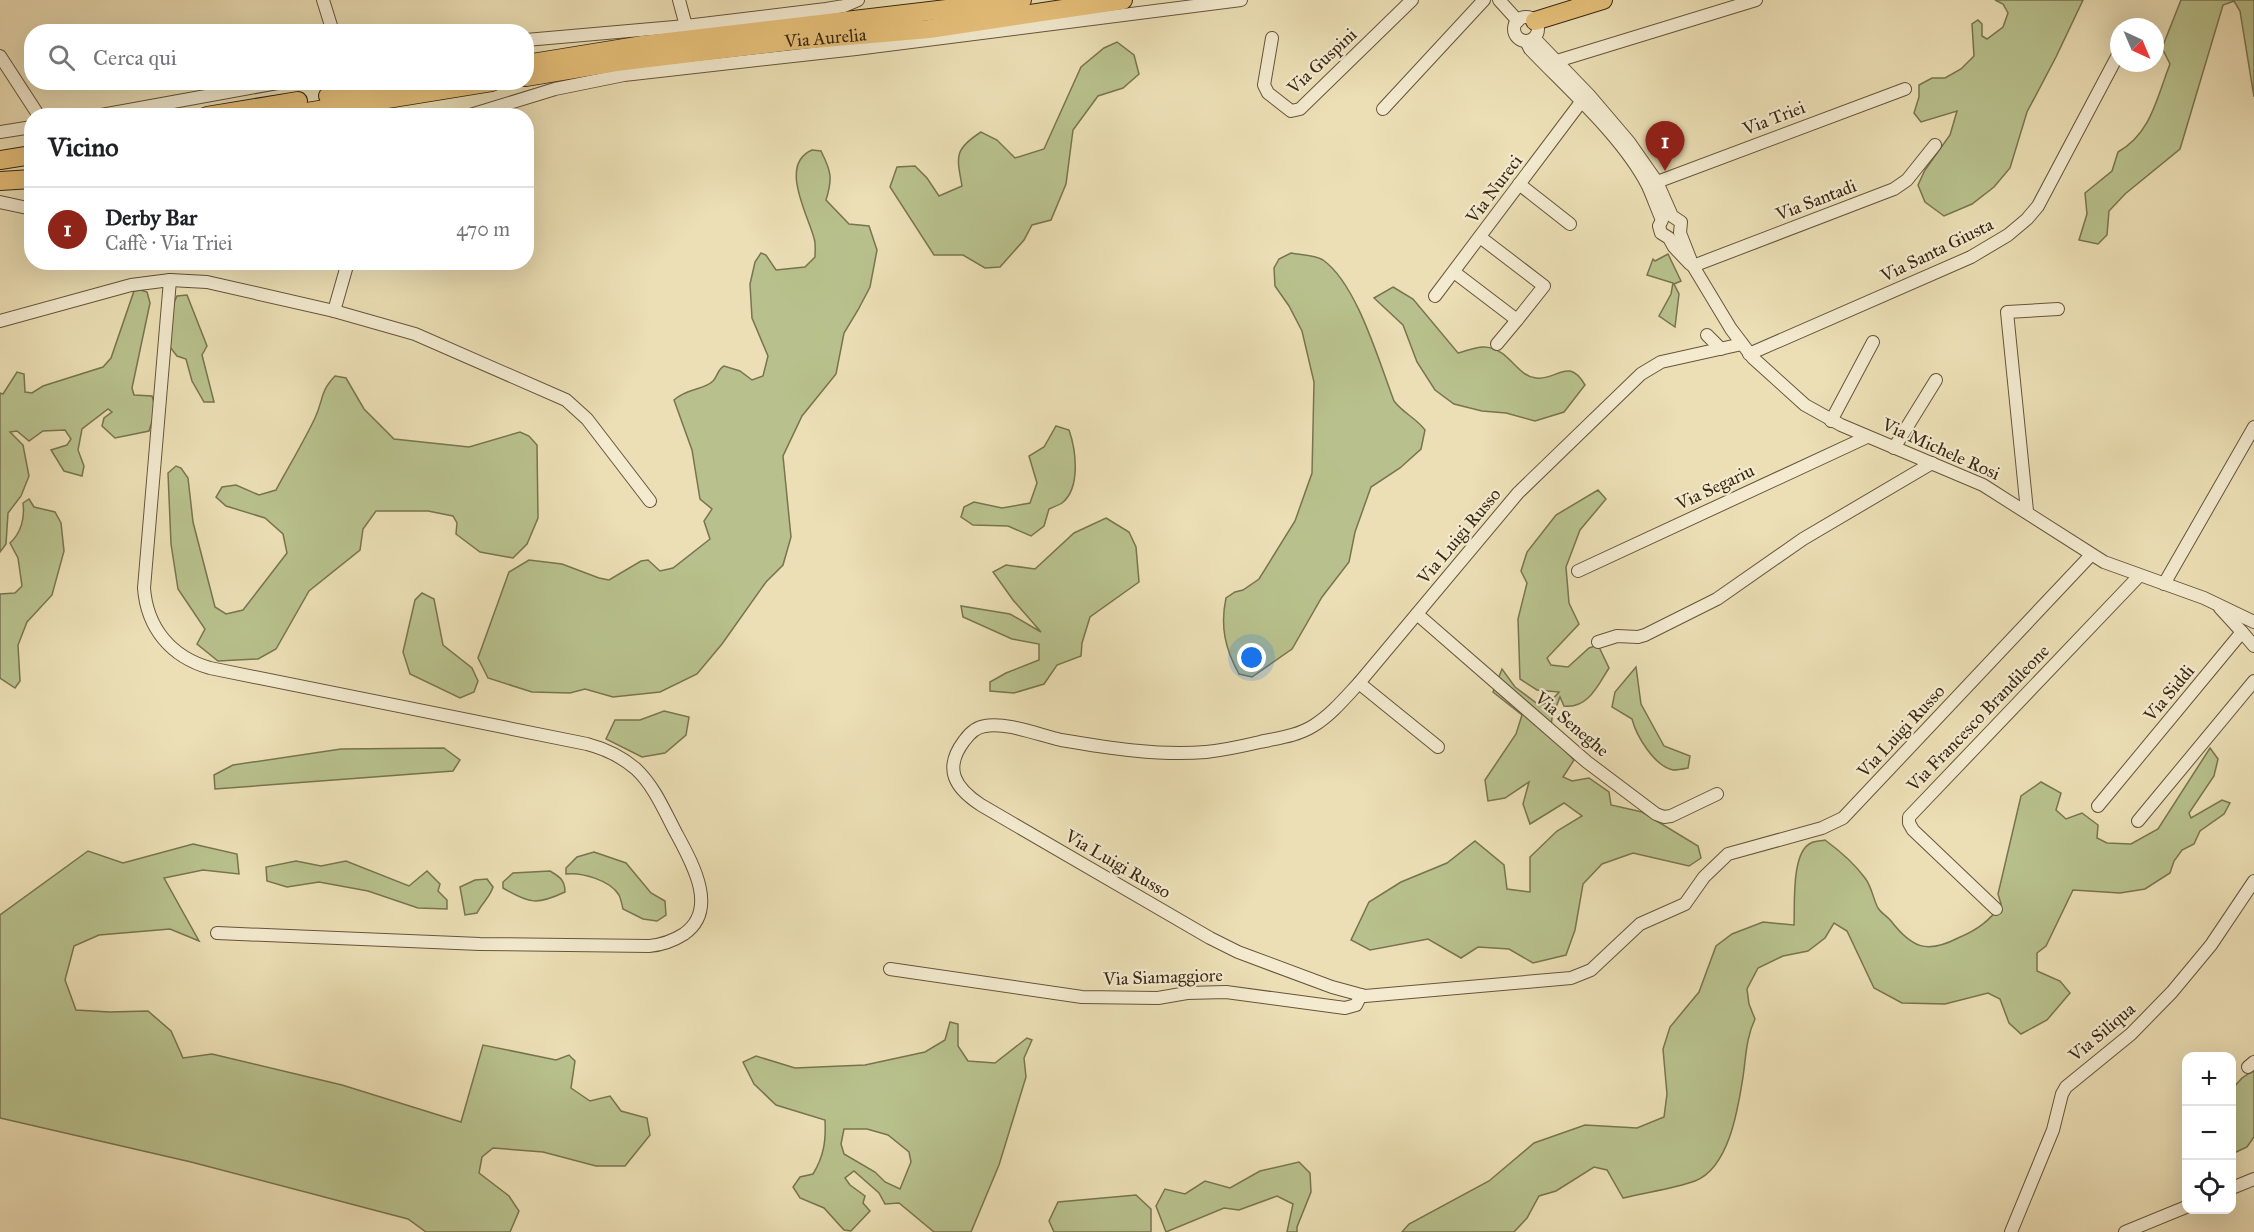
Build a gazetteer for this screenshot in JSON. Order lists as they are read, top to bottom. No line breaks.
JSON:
{"streets":{"highway":["Via Aurelia"],"street":["Via Guspini","Via Triei","Via Nureci","Via Santadi","Via Santa Giusta","Via Michele Rosi","Via Segariu","Via Luigi Russo","Via Siddi","Via Francesco Brandileone","Via Seneghe","Via Siamaggiore","Via Siliqua"]},"crossings":[["Via Triei","Via Michele Rosi"],["Via Nureci","Via Michele Rosi"],["Via Santadi","Via Michele Rosi"],["Via Santa Giusta","Via Michele Rosi"],["Via Santa Giusta","Via Luigi Russo"],["Via Michele Rosi","Via Segariu"],["Via Michele Rosi","Via Luigi Russo"],["Via Michele Rosi","Via Francesco Brandileone"],["Via Luigi Russo","Via Seneghe"],["Via Luigi Russo","Via Siamaggiore"]],"north":"bottom right","page":{"search":"Cerca qui","heading":"Vicino","pins":"1","list":[{"mark":"1","name":"Derby Bar","note":"Caffè · Via Triei","value":"470 m"}],"map_buttons":["+","−"]}}
